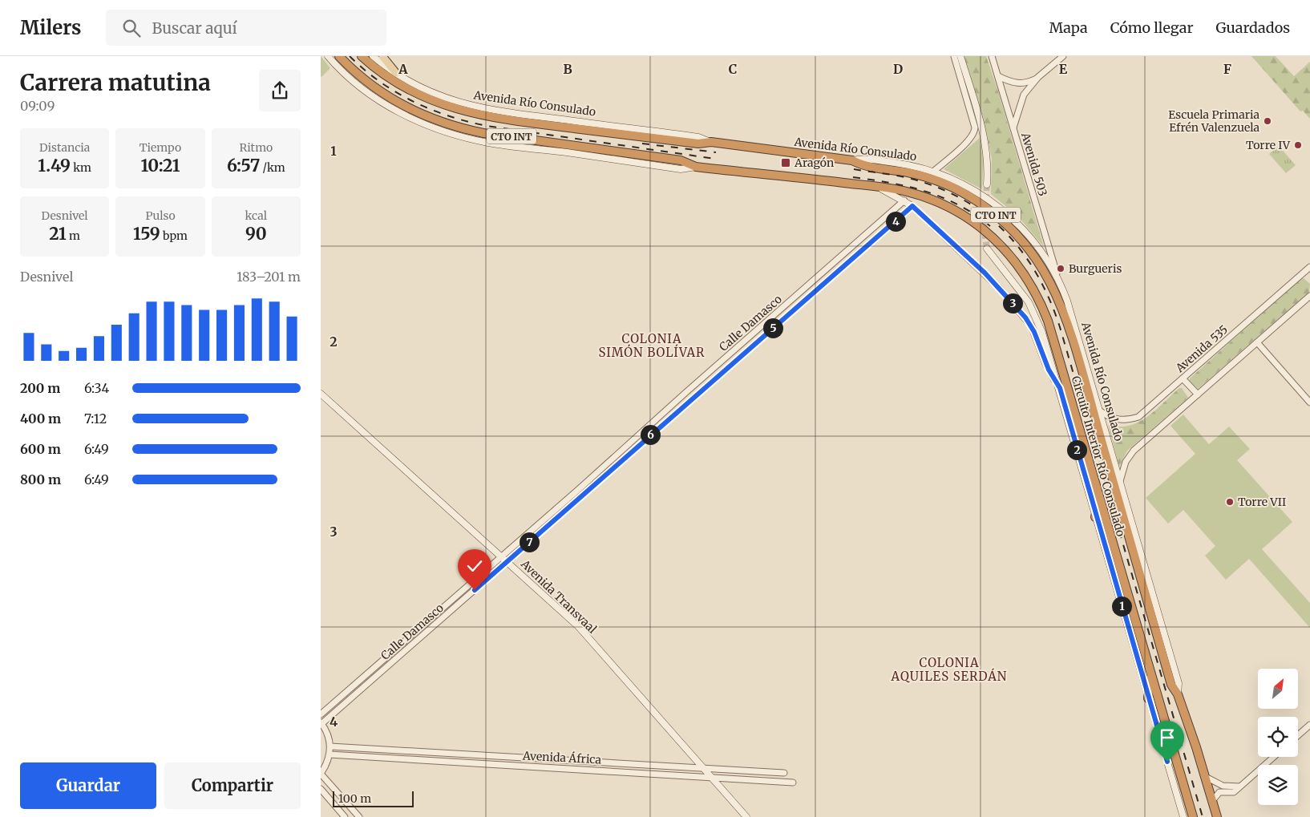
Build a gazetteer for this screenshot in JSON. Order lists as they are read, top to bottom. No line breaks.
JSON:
{"streets":{"highway":["Avenida Río Consulado","CTO INT","Circuito Interior Río Consulado"],"main road":["Avenida Transvaal"],"street":["Avenida 503","Calle Damasco","Avenida 535","Avenida África"]},"crossings":[["Avenida Río Consulado","CTO INT"],["Avenida Río Consulado","Avenida 503"],["Avenida Río Consulado","Avenida 535"],["Avenida Río Consulado","Circuito Interior Río Consulado"],["CTO INT","Calle Damasco"],["CTO INT","Circuito Interior Río Consulado"],["Calle Damasco","Avenida Transvaal"],["Avenida Transvaal","Avenida África"]],"districts":["COLONIA SIMÓN BOLÍVAR","COLONIA AQUILES SERDÁN"],"places":{"other":["Escuela Primaria Efrén Valenzuela","Torre IV","Burgueris","Torre VII"],"transit":["Aragón"]},"scale_bar":"100 m","north":"top right","page":{"header":"Milers","search":"Buscar aquí","nav":["Mapa","Cómo llegar","Guardados"],"heading":["Carrera matutina","09:09"],"stats":[["Distancia","1.49 km"],["Tiempo","10:21"],["Ritmo","6:57 /km"],["Desnivel","21 m"],["Pulso","159 bpm"],["kcal","90"]],"pins":["4","3","5","6","2","7","1"],"chart":["Desnivel","183–201 m"],"list":[{"name":"200 m","note":"6:34"},{"name":"400 m","note":"7:12"},{"name":"600 m","note":"6:49"},{"name":"800 m","note":"6:49"}],"buttons":["Guardar","Compartir"],"scale":"100 m"},"grid":{"columns":["A","B","C","D","E","F"],"rows":["1","2","3","4"]}}
